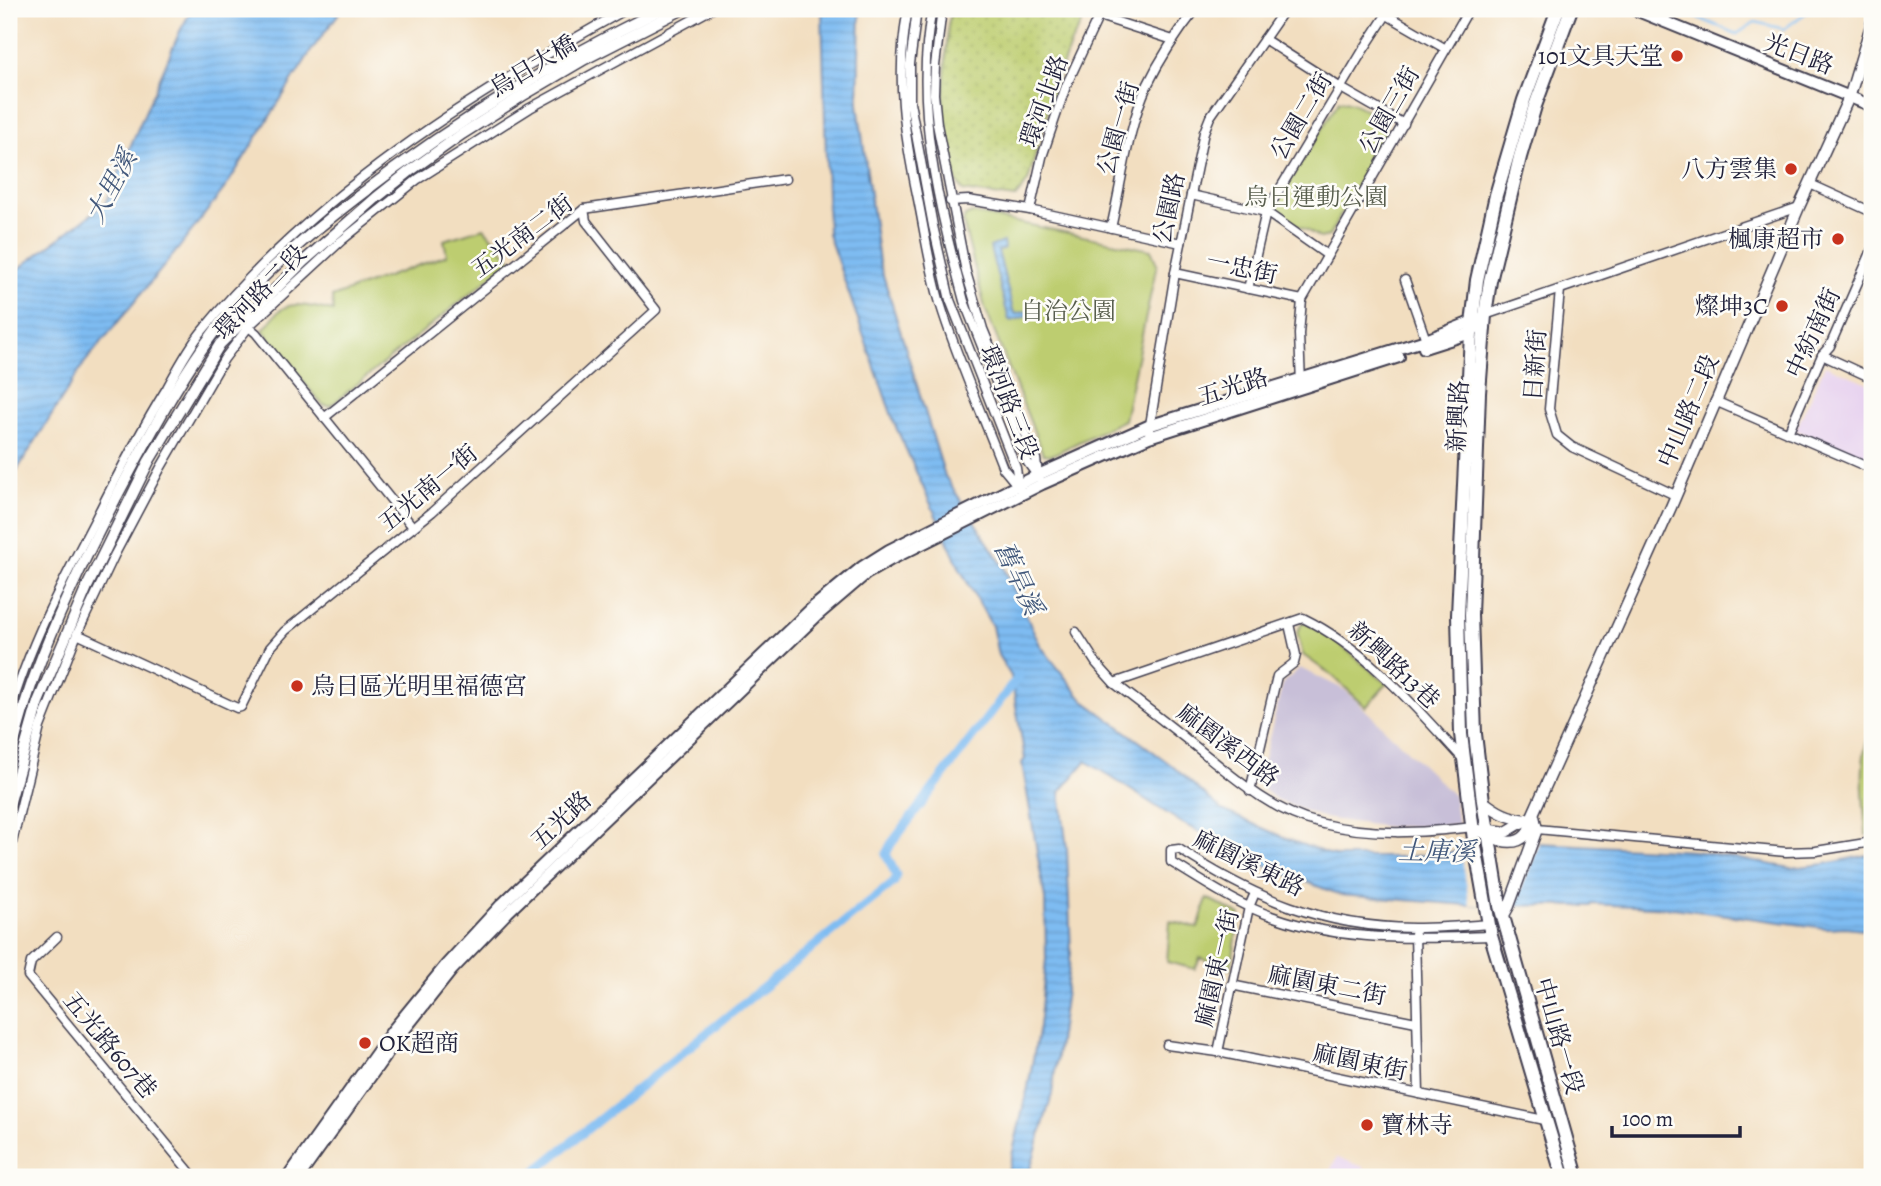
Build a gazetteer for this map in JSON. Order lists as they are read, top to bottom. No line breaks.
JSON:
{"streets":{"main road":["光日路","五光路","新興路","中山路一段"],"street":["烏日大橋","環河北路","公園三街","公園二街","公園一街","公園路","五光南二街","一忠街","環河路二段","中紡南街","日新街","環河路三段","中山路二段","五光南一街","新興路13巷","麻園溪西路","麻園溪東路","麻園東一街","麻園東二街","五光路607巷","麻園東街"]},"crossings":[["光日路","中山路二段"],["烏日大橋","環河路二段"],["公園三街","一忠街"],["公園三街","五光路"],["公園二街","一忠街"],["公園路","一忠街"],["公園路","五光路"],["五光南二街","五光南一街"],["環河路二段","五光南一街"],["日新街","中山路二段"],["五光路","環河路三段"],["五光路","新興路"],["中山路二段","新興路"],["中山路二段","麻園溪西路"],["中山路二段","中山路一段"],["新興路","新興路13巷"],["新興路","麻園溪西路"],["新興路","中山路一段"],["麻園溪東路","麻園東一街"],["麻園溪東路","麻園東二街"],["麻園溪東路","中山路一段"],["麻園東一街","麻園東二街"],["麻園東一街","麻園東街"],["麻園東二街","麻園東街"],["中山路一段","麻園東街"]],"water":["大里溪","舊旱溪","土庫溪"],"parks":["烏日運動公園","自治公園"],"places":["101文具天堂","八方雲集","楓康超市","燦坤3C","烏日區光明里福德宮","OK超商","寶林寺"],"scale_bar":"100 m"}
